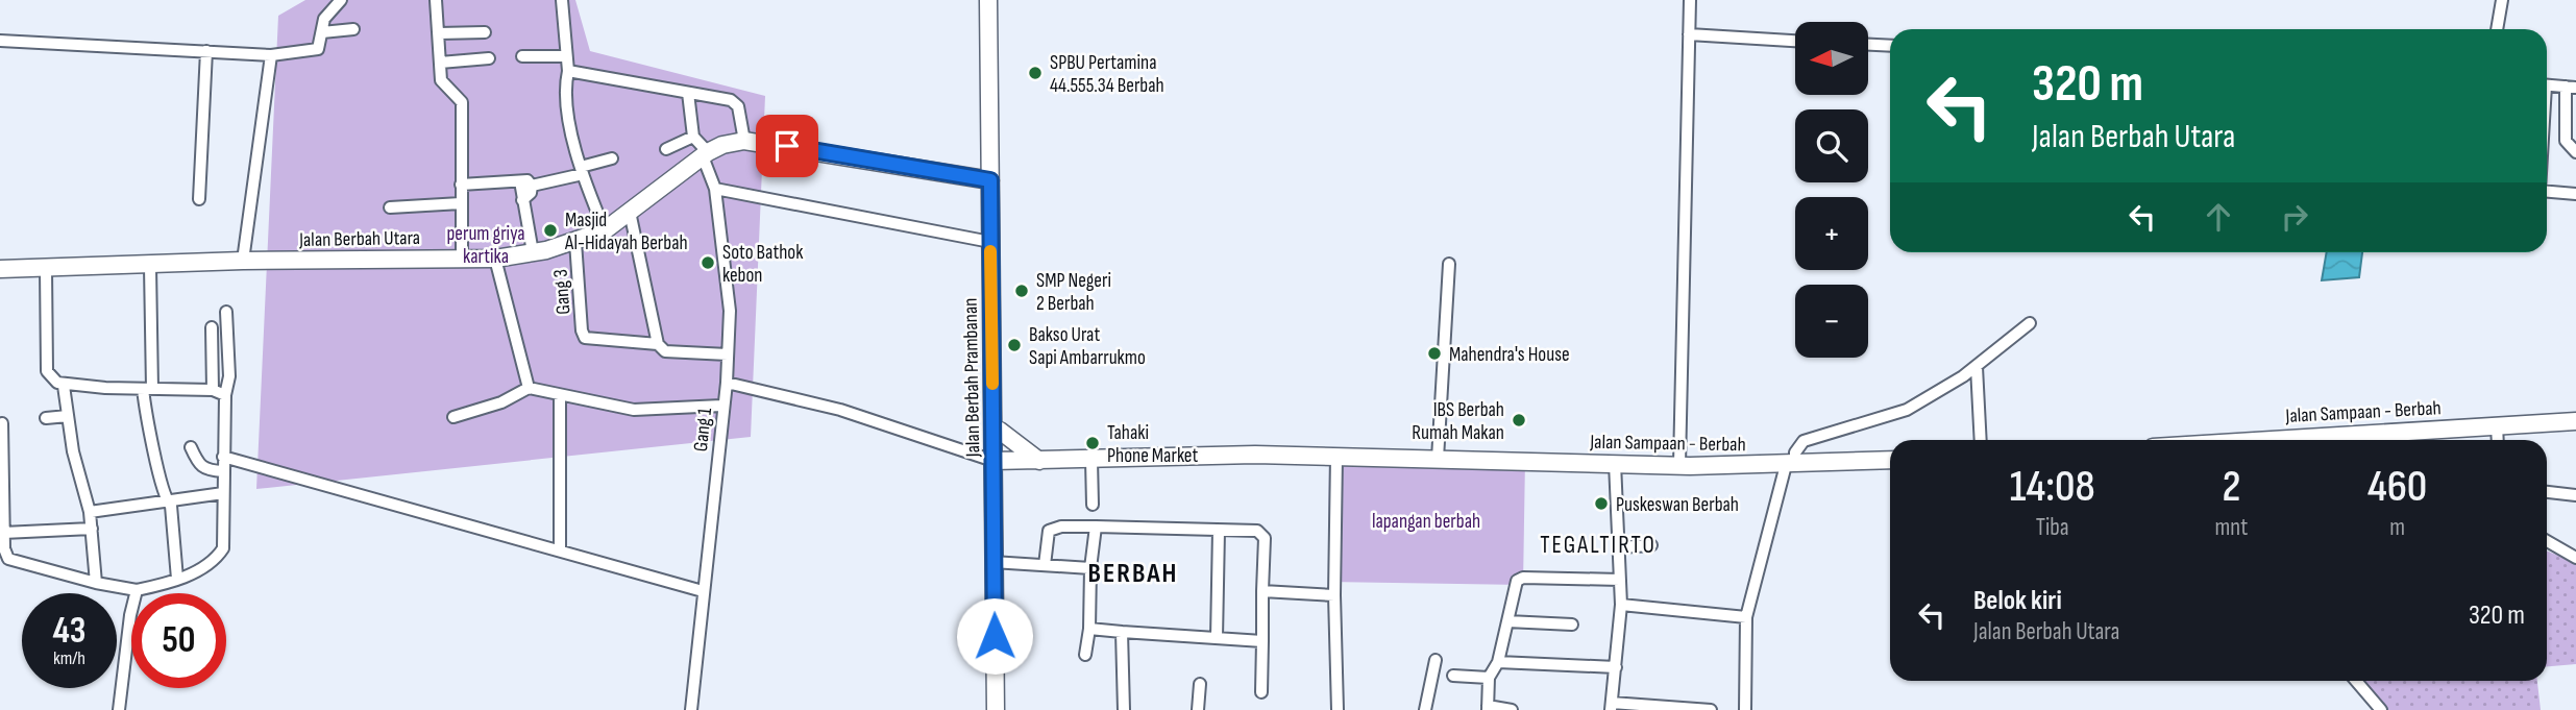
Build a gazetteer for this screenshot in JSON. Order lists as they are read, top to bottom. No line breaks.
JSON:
{"streets":{"main road":["Jalan Berbah Utara","Jalan Berbah Prambanan","Jalan Sampaan - Berbah"],"street":["Gang 3","Gang 1"]},"crossings":[["Jalan Berbah Utara","Gang 3"],["Jalan Berbah Utara","Jalan Berbah Prambanan"],["Jalan Berbah Utara","Gang 1"],["Jalan Berbah Prambanan","Jalan Sampaan - Berbah"]],"districts":["TEGALTIRTO","BERBAH"],"parks":["perum griya kartika","lapangan berbah"],"places":["SPBU Pertamina 44.555.34 Berbah","Masjid Al-Hidayah Berbah","Soto Bathok kebon","SMP Negeri 2 Berbah","Bakso Urat Sapi Ambarrukmo","Mahendra's House","IBS Berbah Rumah Makan","Tahaki Phone Market","Puskeswan Berbah"],"north":"left","page":{"map_buttons":["+","−"],"turn":["320 m","Jalan Berbah Utara"],"eta":["14:08","Tiba","2","mnt","460","m"],"list":[{"name":"Belok kiri","note":"Jalan Berbah Utara","value":"320 m"}],"speed":"43 km/h","limit":"50"}}
